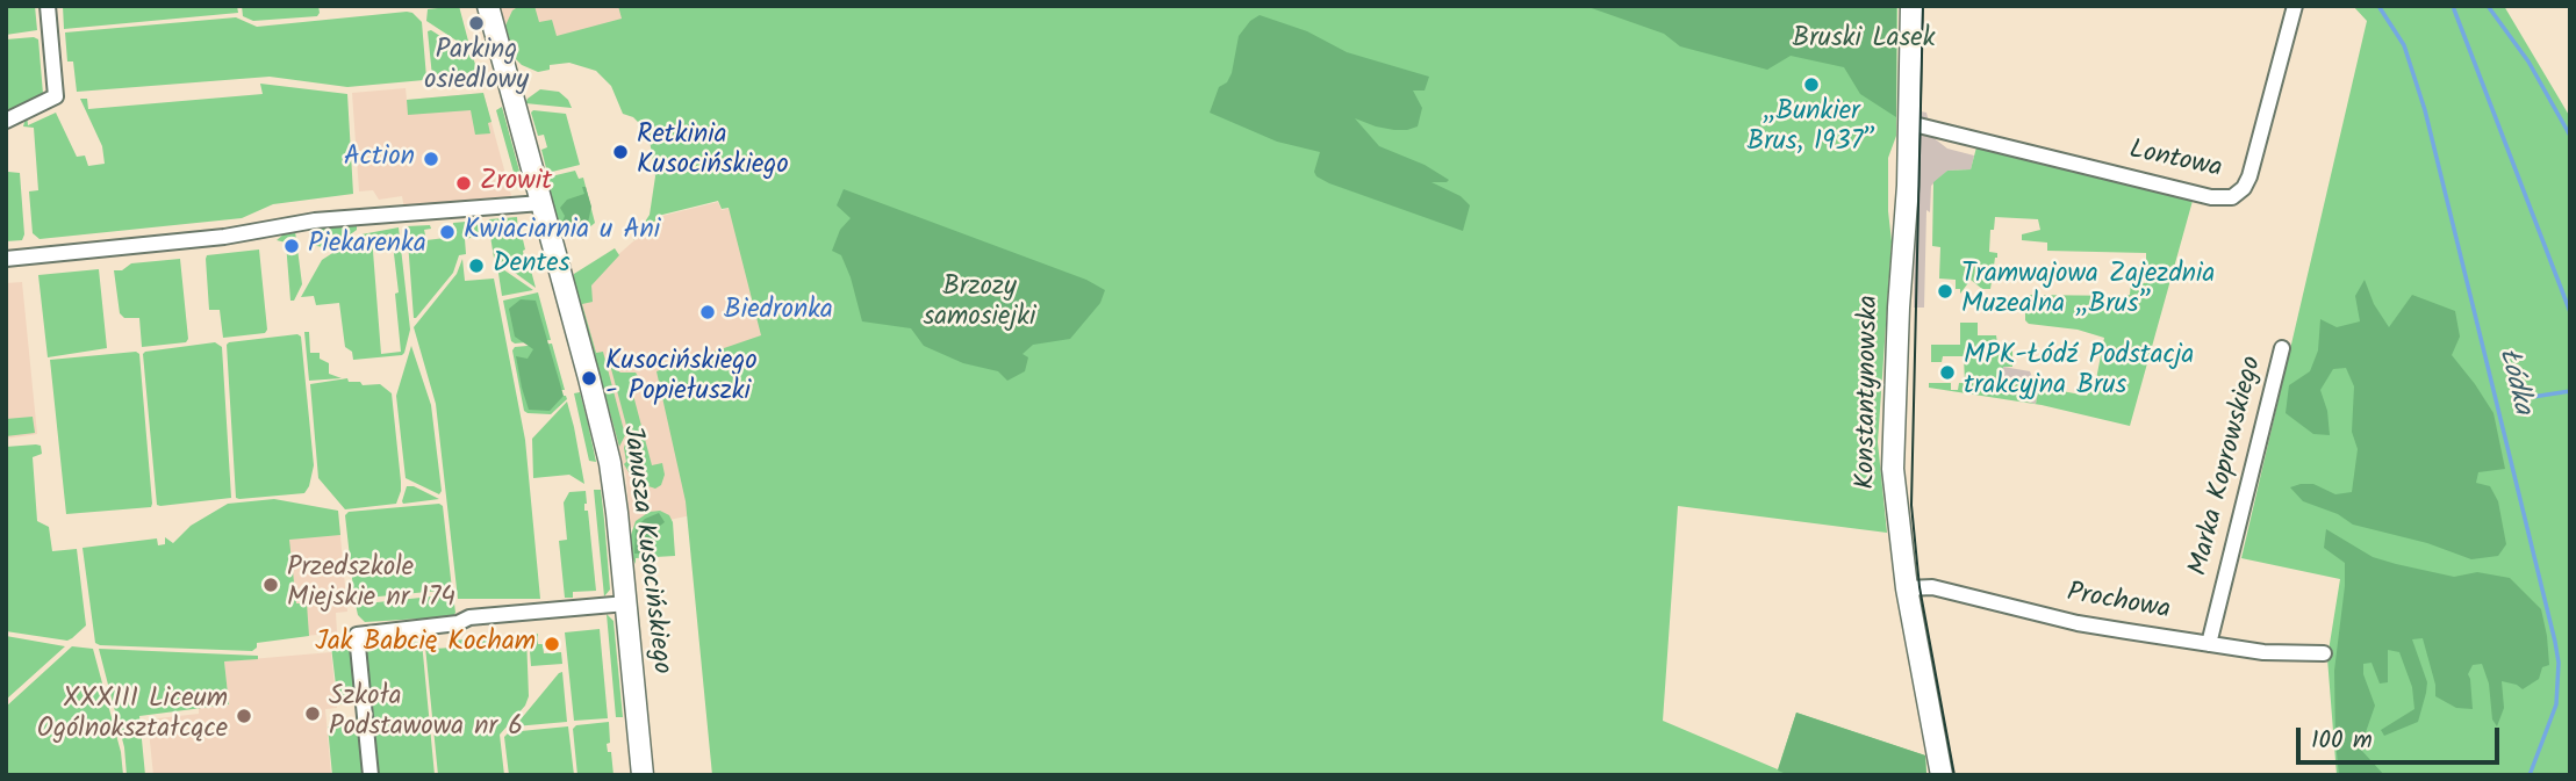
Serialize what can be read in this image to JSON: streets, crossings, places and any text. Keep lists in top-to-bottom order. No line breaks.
{"streets":{"street":["Lontowa","Konstantynowska","Marka Koprowskiego","Janusza Kusocińskiego","Prochowa"]},"crossings":[["Lontowa","Konstantynowska"],["Konstantynowska","Prochowa"],["Marka Koprowskiego","Prochowa"]],"water":["Łódka"],"parks":["Bruski Lasek","Brzozy samosiejki"],"places":["Parking osiedlowy","„Bunkier Brus, 1937”","Retkinia Kusocińskiego","Action","Zrowit","Kwiaciarnia u Ani","Piekarenka","Dentes","Tramwajowa Zajezdnia Muzealna „Brus”","Biedronka","MPK-Łódź Podstacja trakcyjna Brus","Kusocińskiego - Popiełuszki","Przedszkole Miejskie nr 174","Jak Babcię Kocham","Szkoła Podstawowa nr 6","XXXIII Liceum Ogólnokształcące"],"scale_bar":"100 m"}
